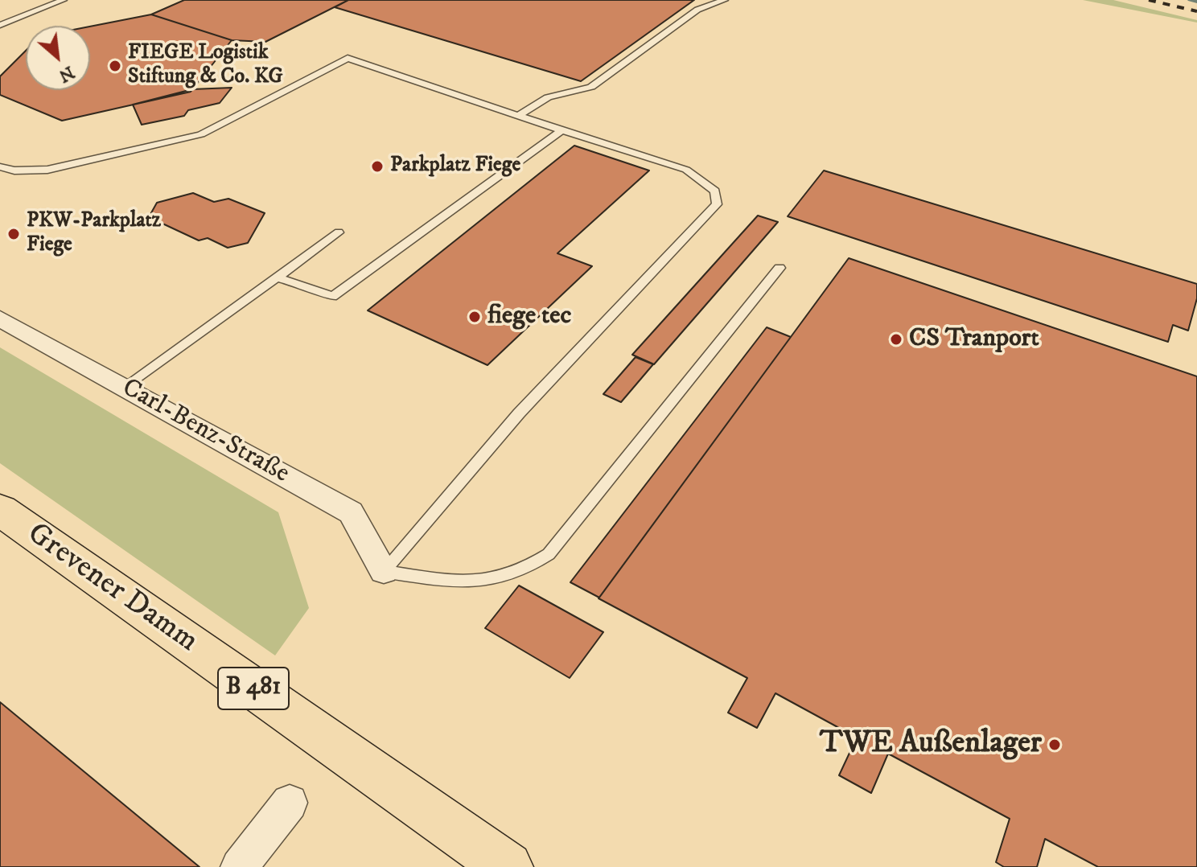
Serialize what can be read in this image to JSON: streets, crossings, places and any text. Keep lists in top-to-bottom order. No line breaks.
{"streets":{"main road":["Grevener Damm","B 481"],"street":["Carl-Benz-Straße"]},"places":["FIEGE Logistik Stiftung & Co. KG","Parkplatz Fiege","PKW-Parkplatz Fiege","fiege tec","CS Tranport","TWE Außenlager"],"north":"bottom right"}
